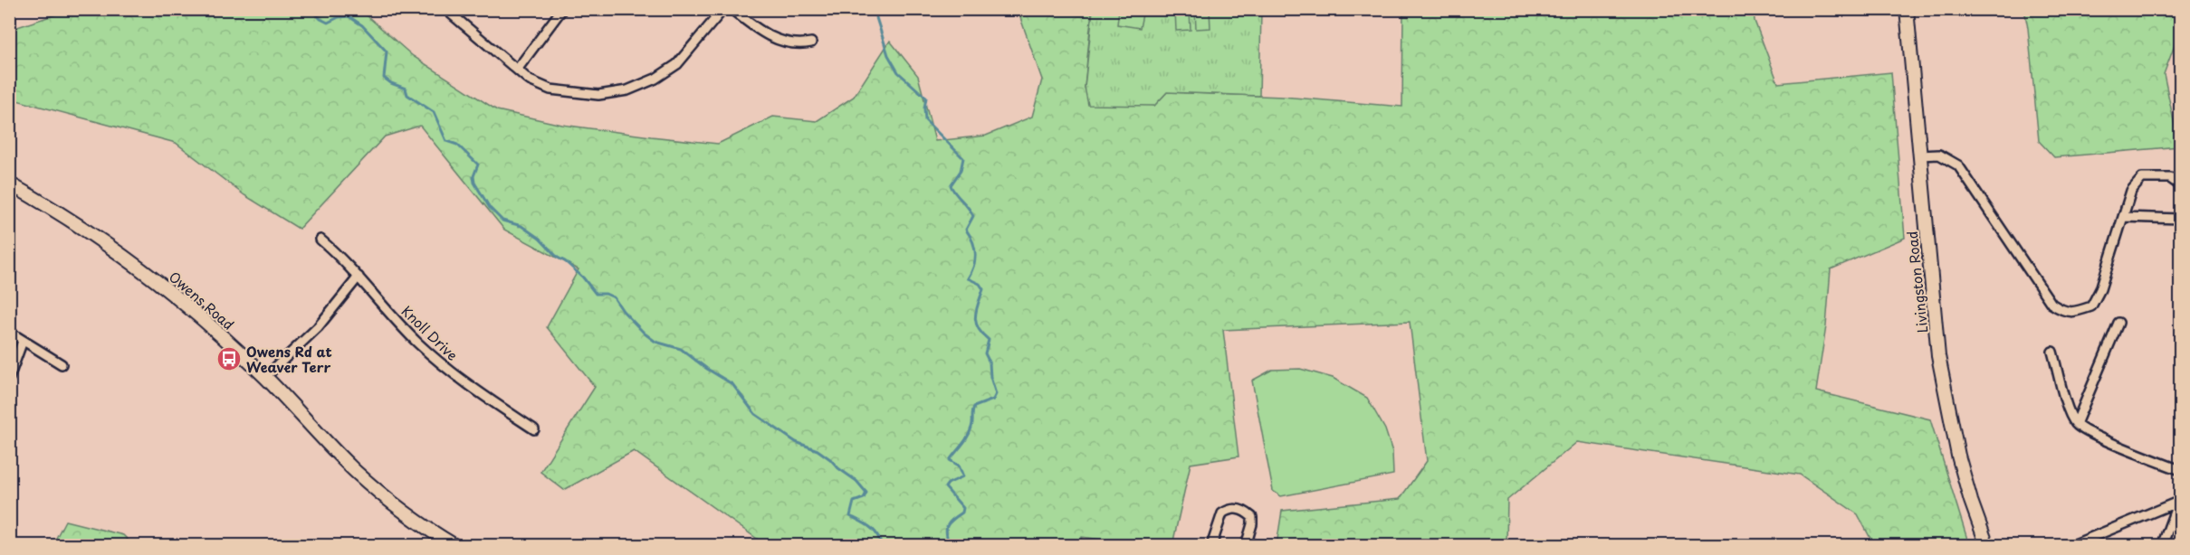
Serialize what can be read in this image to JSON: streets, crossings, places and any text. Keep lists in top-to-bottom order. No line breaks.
{"streets":{"street":["Livingston Road","Owens Road","Knoll Drive"]},"places":{"bus stop":["Owens Rd at Weaver Terr"]}}
